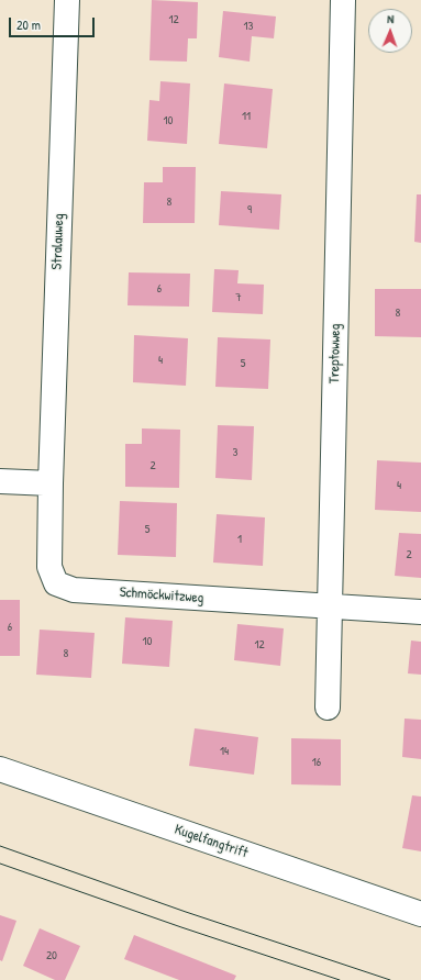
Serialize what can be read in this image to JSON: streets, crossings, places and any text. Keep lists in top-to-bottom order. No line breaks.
{"streets":{"street":["Stralauweg","Treptowweg","Schmöckwitzweg","Kugelfangtrift"]},"crossings":[["Stralauweg","Schmöckwitzweg"],["Treptowweg","Schmöckwitzweg"]],"house_numbers":["12","13","11","10","8","9","6","7","8","4","5","3","2","4","5","1","2","6","10","12","8","14","16","20"],"scale_bar":"20 m","north":"top"}
